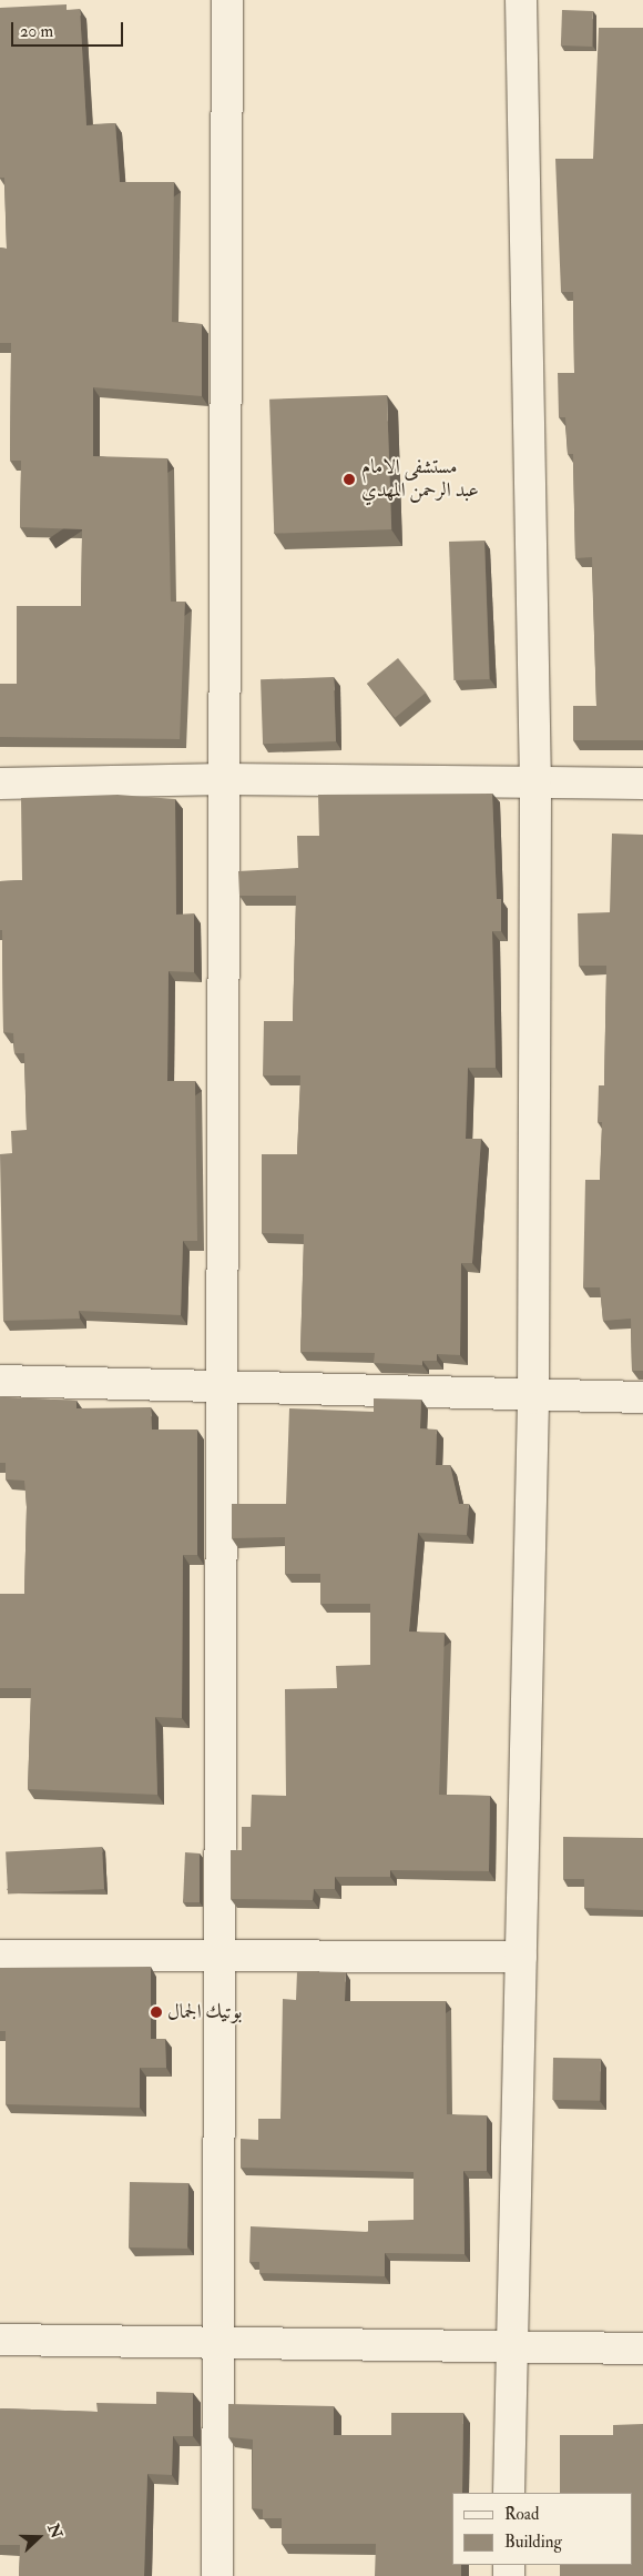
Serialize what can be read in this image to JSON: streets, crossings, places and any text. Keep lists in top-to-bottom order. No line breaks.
{"places":["مستشفى الامام عبد الرحمن المهدي","بوتيك الجمال"],"legend":["Road","Building"],"scale_bar":"20 m","north":"right"}
